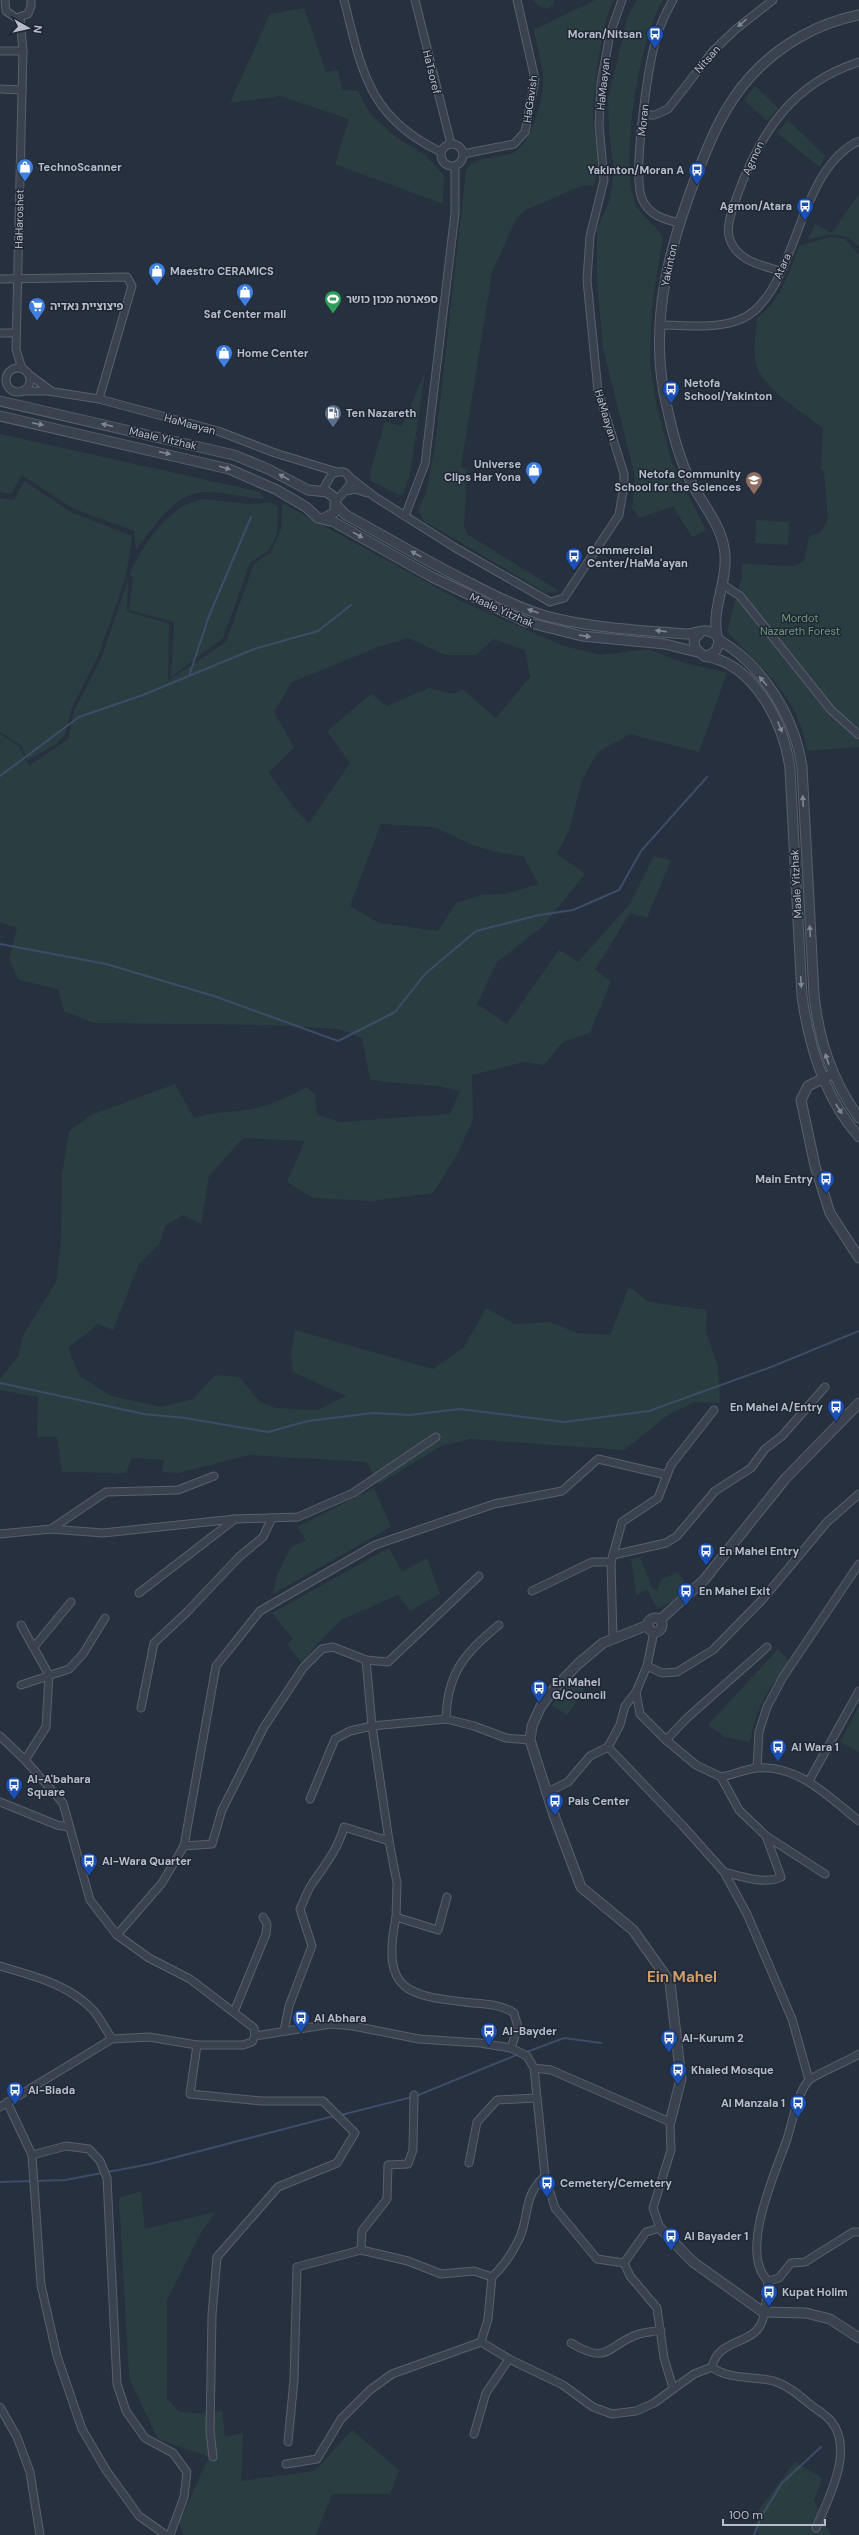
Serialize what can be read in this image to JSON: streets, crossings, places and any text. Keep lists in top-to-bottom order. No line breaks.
{"streets":{"street":["Nitsan","HaTsoref","HaMaayan","HaGavish","Moran","Agmon","HaHaroshet","Yakinton","Atara","Maale Yitzhak"]},"crossings":[["Nitsan","Moran"],["HaTsoref","HaGavish"],["HaMaayan","HaHaroshet"],["Moran","Yakinton"],["Agmon","Atara"],["Yakinton","Atara"],["Yakinton","Maale Yitzhak"]],"one_way":["Nitsan"],"districts":["Ein Mahel"],"parks":["Mordot Nazareth Forest"],"places":{"bus stop":["Moran/Nitsan","Yakinton/Moran A","Agmon/Atara","Netofa School/Yakinton","Commercial Center/HaMa'ayan","Main Entry","En Mahel A/Entry","En Mahel Entry","En Mahel Exit","En Mahel G/Council","Al Wara 1","Al-A'bahara Square","Pais Center","Al-Wara Quarter","Al Abhara","Al-Bayder","Al-Kurum 2","Khaled Mosque","Al-Biada","Al Manzala 1","Cemetery/Cemetery","Al Bayader 1","Kupat Holim"],"shop":["TechnoScanner","Maestro CERAMICS","Saf Center mall","Home Center","Universe Clips Har Yona"],"sports":["ספארטה מכון כושר"],"supermarket":["פיצוציית נאדיה"],"fuel station":["Ten Nazareth"],"school or university":["Netofa Community School for the Sciences"]},"scale_bar":"100 m","north":"right"}
